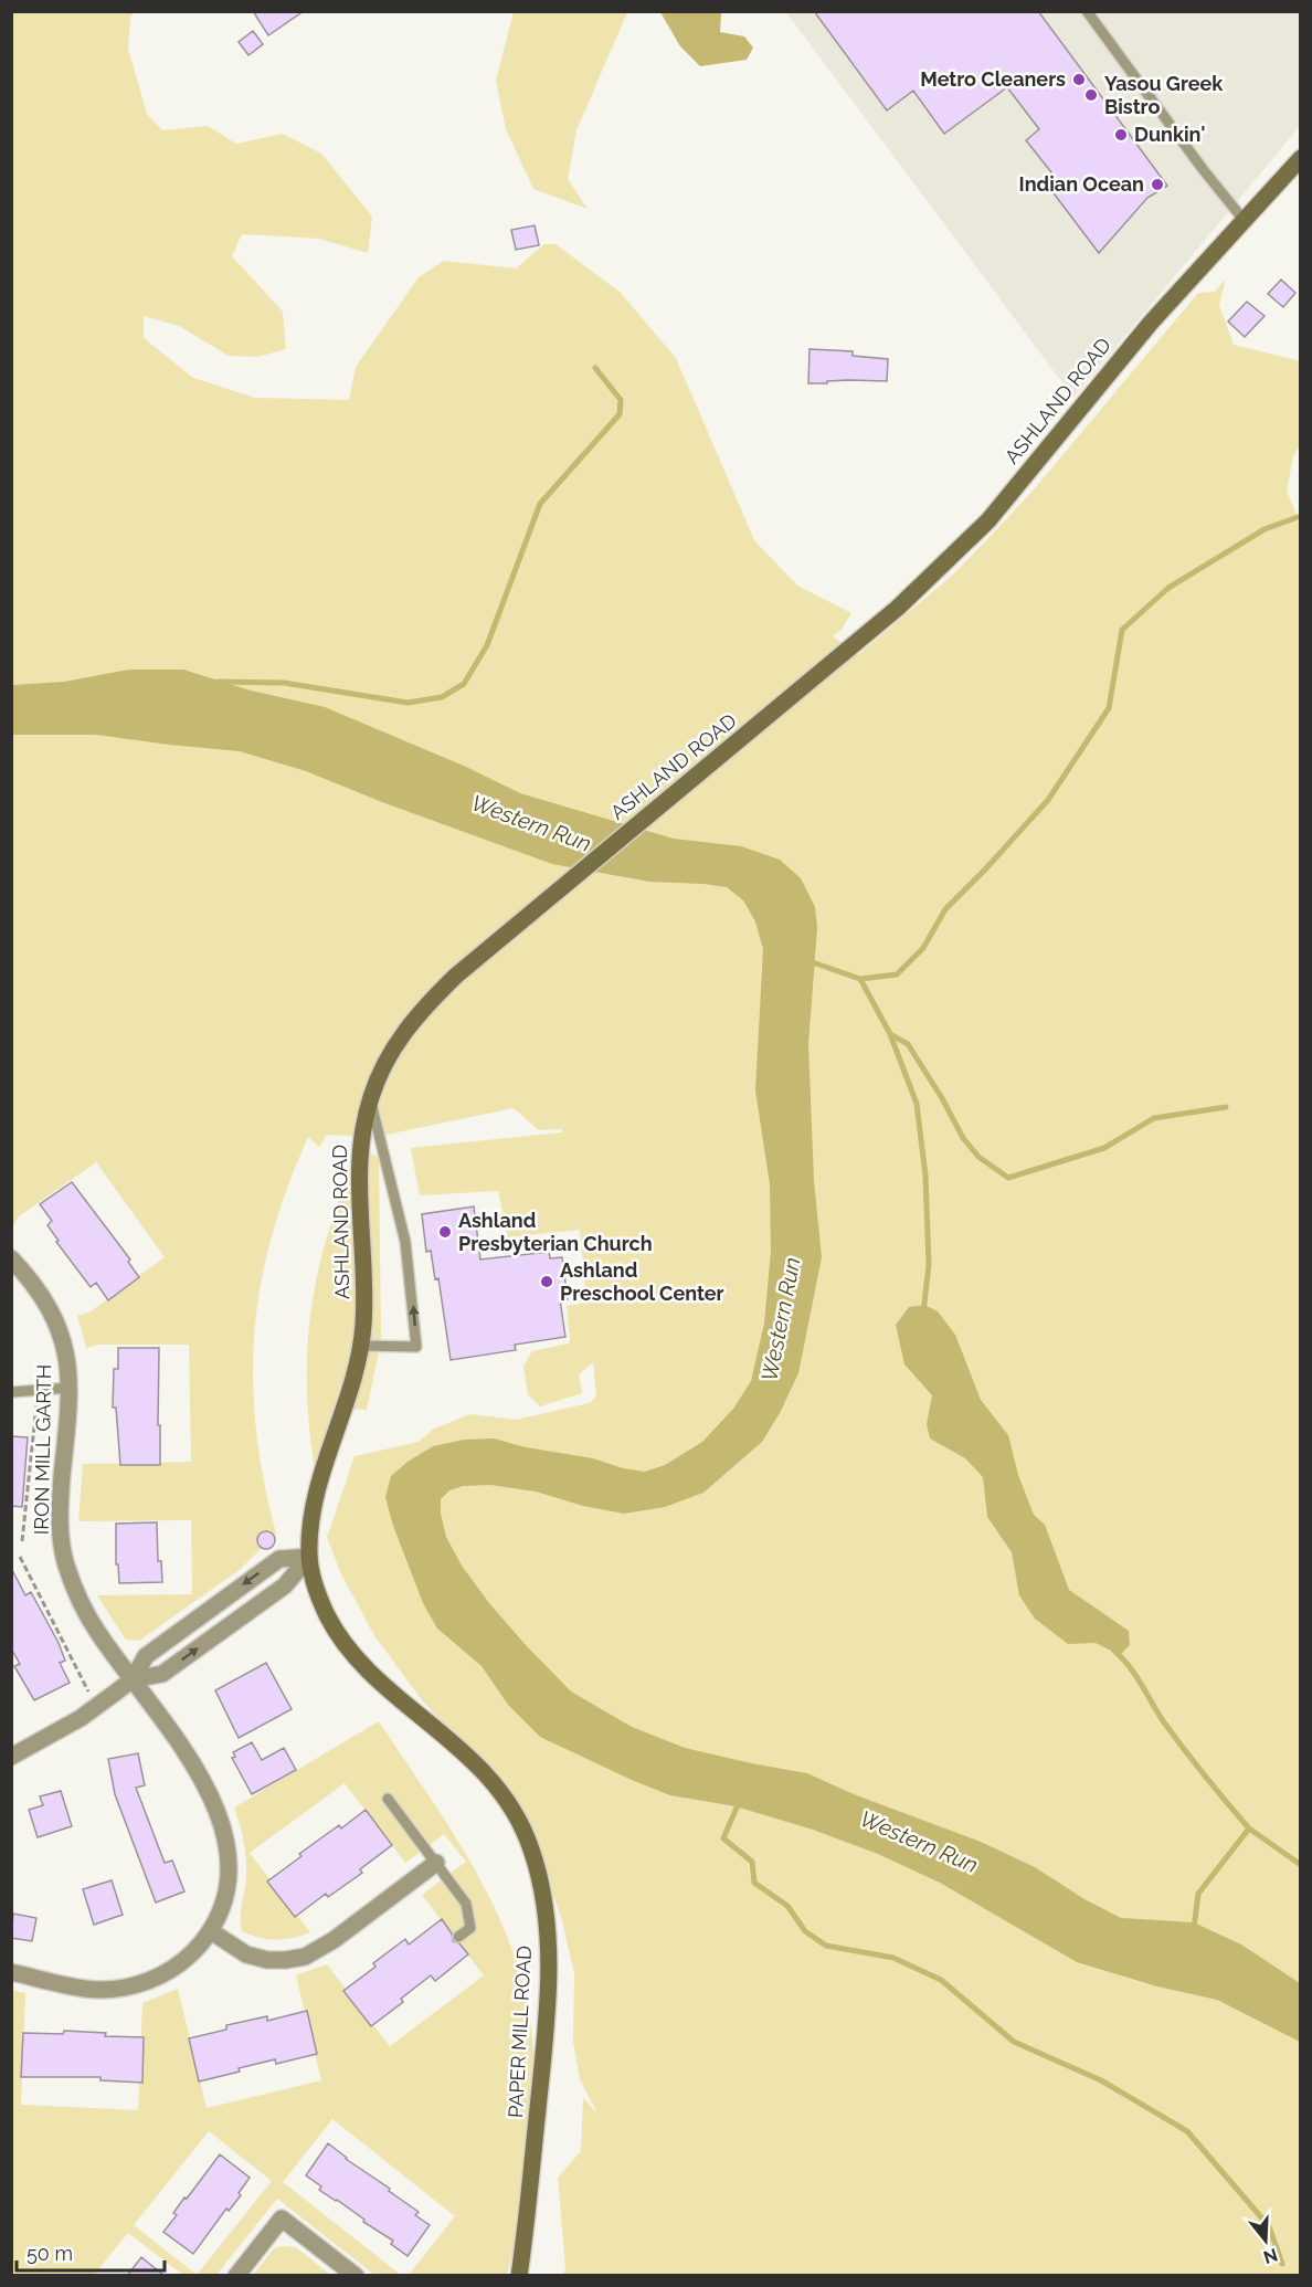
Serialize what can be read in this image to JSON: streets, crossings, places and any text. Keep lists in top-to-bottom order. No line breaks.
{"streets":{"main road":["ASHLAND ROAD","PAPER MILL ROAD"],"street":["IRON MILL GARTH"]},"crossings":[["ASHLAND ROAD","PAPER MILL ROAD"]],"water":["Western Run"],"places":["Metro Cleaners","Yasou Greek Bistro","Dunkin'","Indian Ocean","Ashland Presbyterian Church","Ashland Preschool Center"],"scale_bar":"50 m","north":"bottom"}
